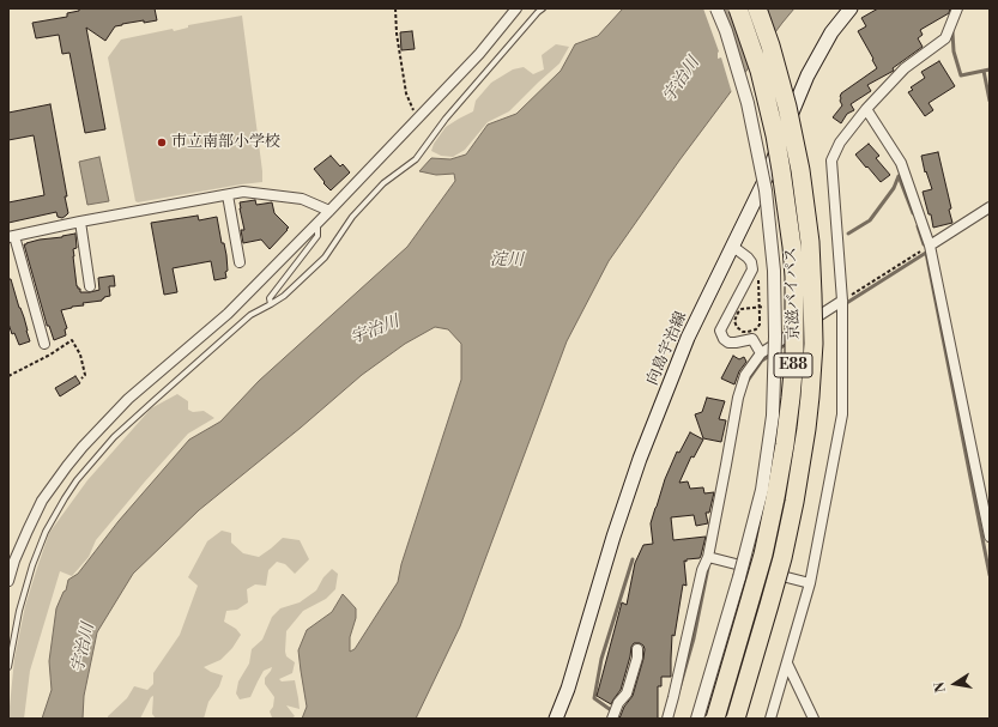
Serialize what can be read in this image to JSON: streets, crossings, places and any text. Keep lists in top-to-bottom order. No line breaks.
{"streets":{"highway":["京滋バイパス","E88"],"main road":["向島宇治線"]},"water":["宇治川","淀川"],"places":["市立南部小学校"],"north":"left"}
